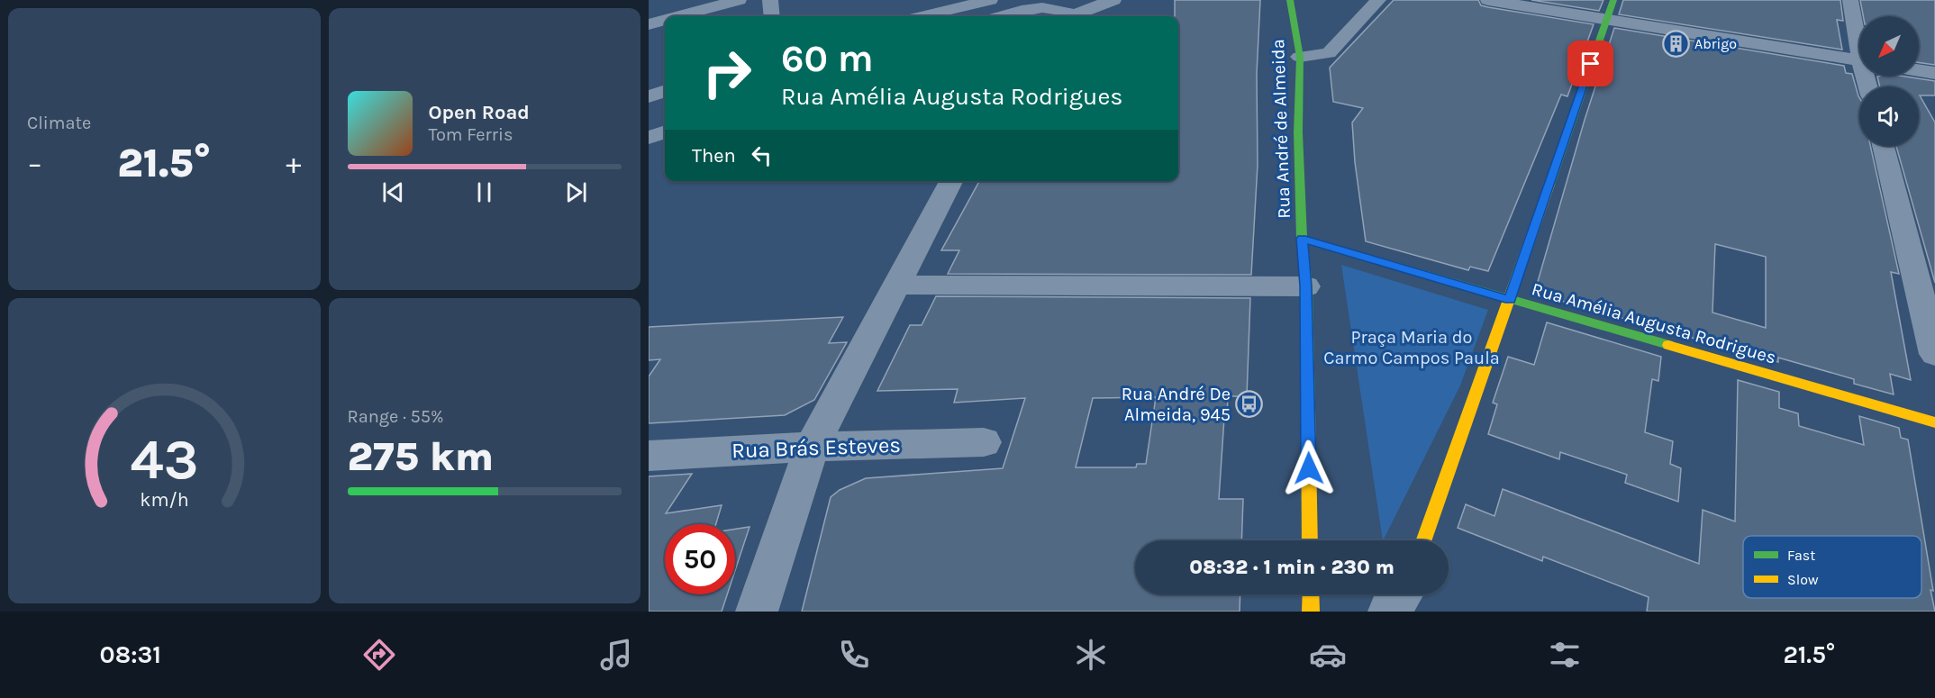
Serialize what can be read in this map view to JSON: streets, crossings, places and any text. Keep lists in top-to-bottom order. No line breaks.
{"streets":{"street":["Rua André de Almeida","Rua Amélia Augusta Rodrigues","Rua Brás Esteves"]},"crossings":[["Rua André de Almeida","Rua Amélia Augusta Rodrigues"]],"parks":["Praça Maria do Carmo Campos Paula"],"places":{"building":["Abrigo"],"bus stop":["Rua André De Almeida, 945"]},"legend":["Fast","Slow"],"north":"bottom left","page":{"tile":["Climate",["Range · 55%","275 km"]],"turn":["60 m","Rua Amélia Augusta Rodrigues"],"song":["Open Road","Tom Ferris"],"then":"Then","heat":["−","21.5°","+"],"limit":"50","trip":"08:32 · 1 min · 230 m","tabs":["08:31","21.5°"],"gauge":["43","km/h"]}}
